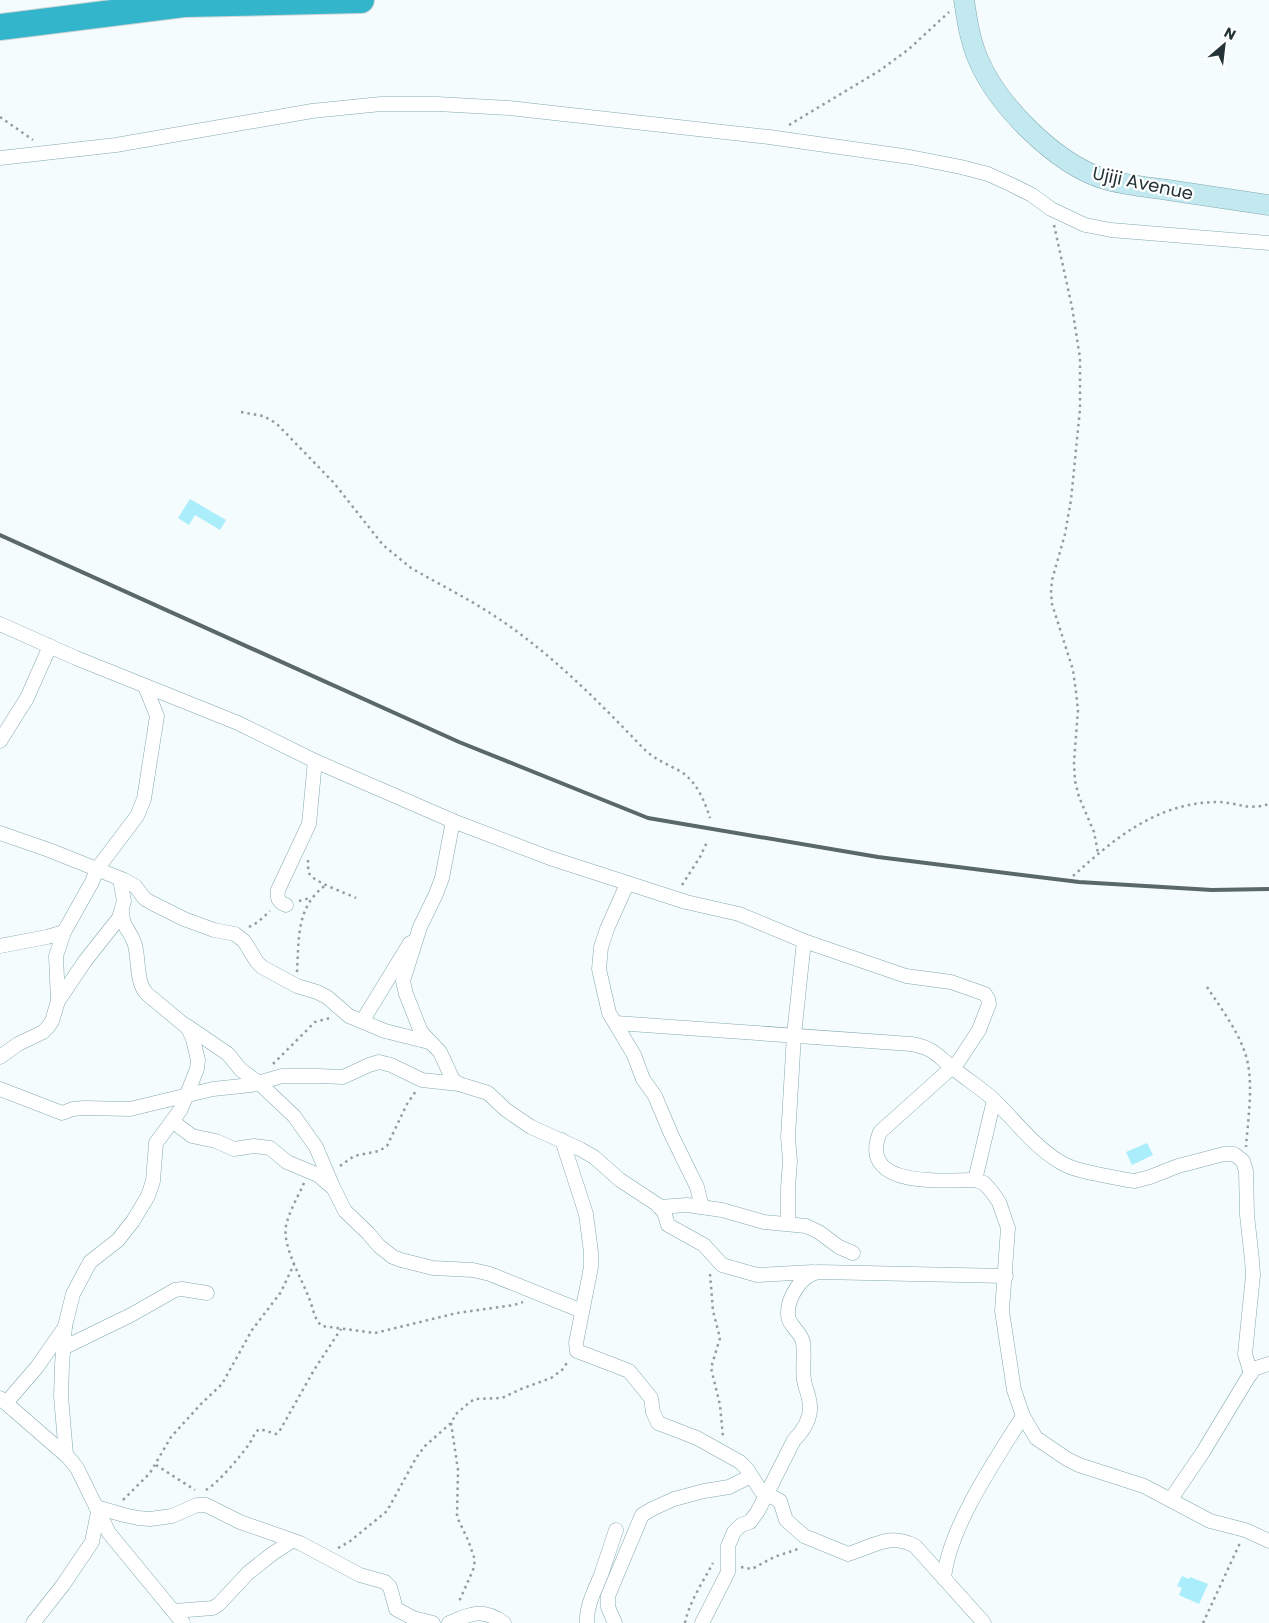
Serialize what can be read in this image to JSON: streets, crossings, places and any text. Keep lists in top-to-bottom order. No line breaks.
{"streets":{"main road":["Ujiji Avenue"]},"north":"top right"}
